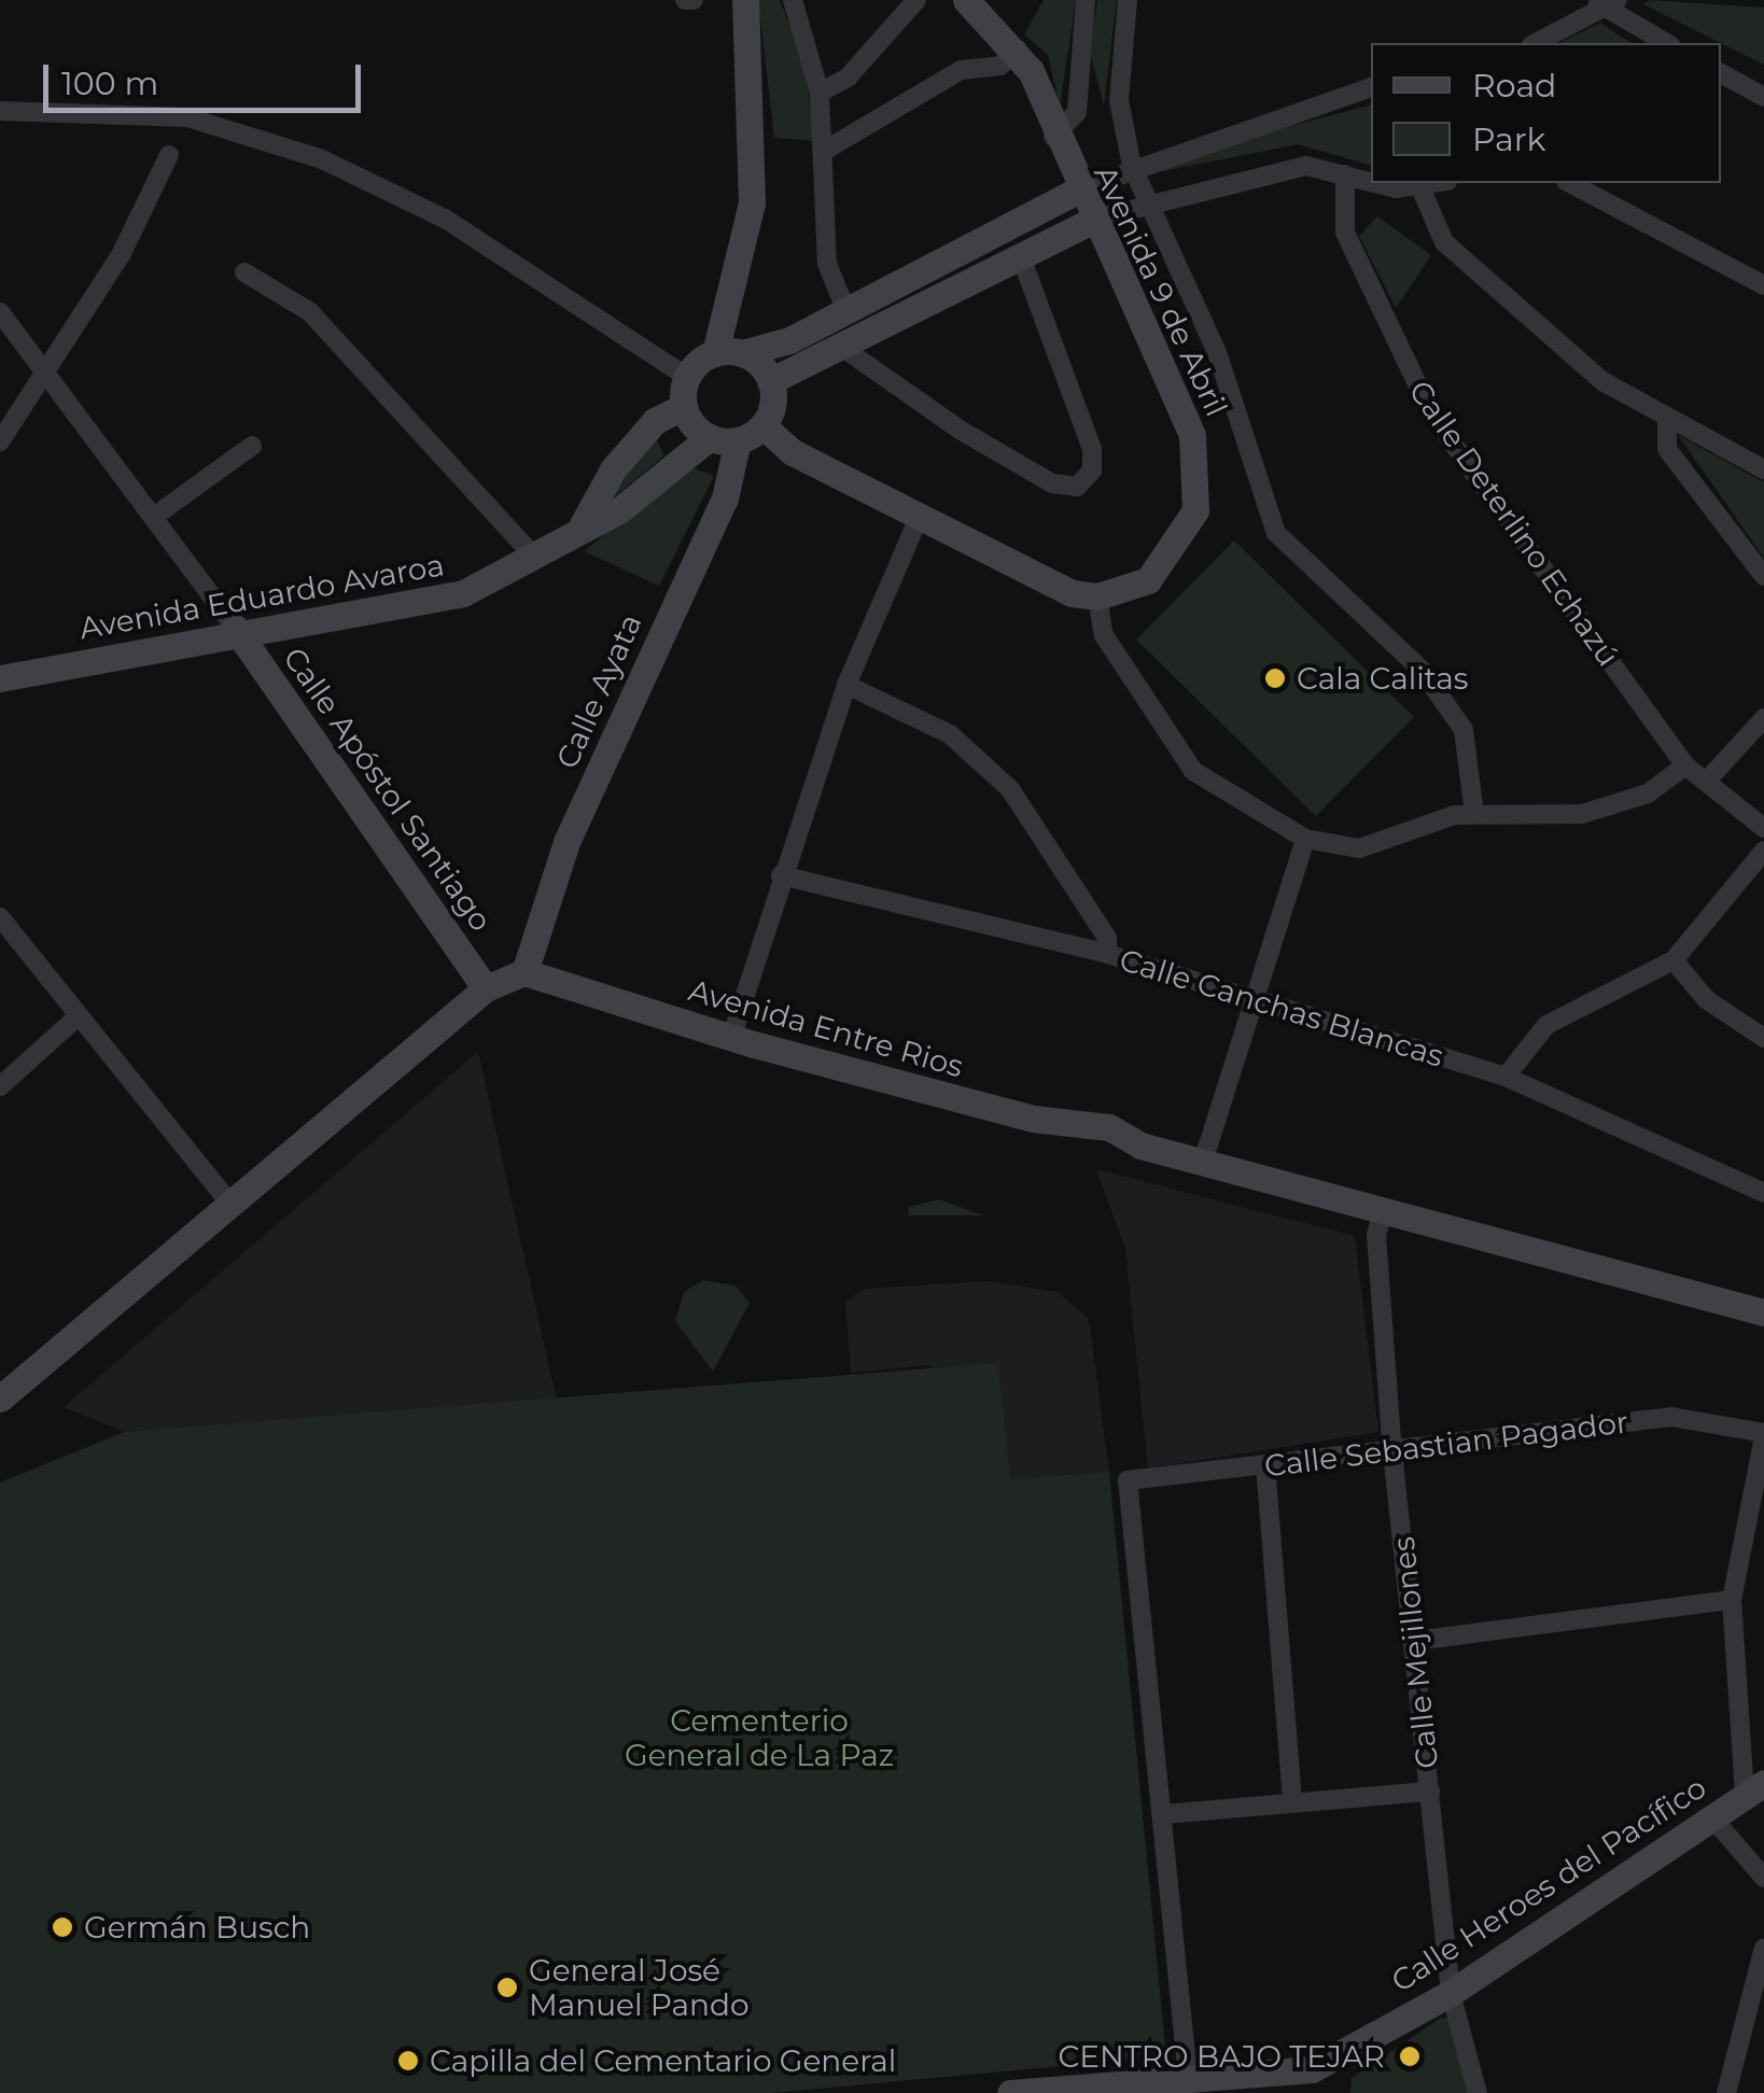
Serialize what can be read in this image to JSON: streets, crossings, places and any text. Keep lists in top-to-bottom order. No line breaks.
{"streets":{"main road":["Avenida 9 de Abril","Avenida Eduardo Avaroa","Calle Ayata","Calle Apóstol Santiago","Avenida Entre Rios","Calle Heroes del Pacífico"],"street":["Calle Deterlino Echazú","Calle Canchas Blancas","Calle Sebastian Pagador","Calle Mejillones"]},"crossings":[["Avenida Eduardo Avaroa","Calle Ayata"],["Avenida Eduardo Avaroa","Calle Apóstol Santiago"],["Calle Ayata","Avenida Entre Rios"],["Avenida Entre Rios","Calle Mejillones"],["Calle Sebastian Pagador","Calle Mejillones"],["Calle Mejillones","Calle Heroes del Pacífico"]],"parks":["Cementerio General de La Paz"],"places":["Cala Calitas","Germán Busch","General José Manuel Pando","CENTRO BAJO TEJAR","Capilla del Cementario General"],"legend":["Road","Park"],"scale_bar":"100 m"}
